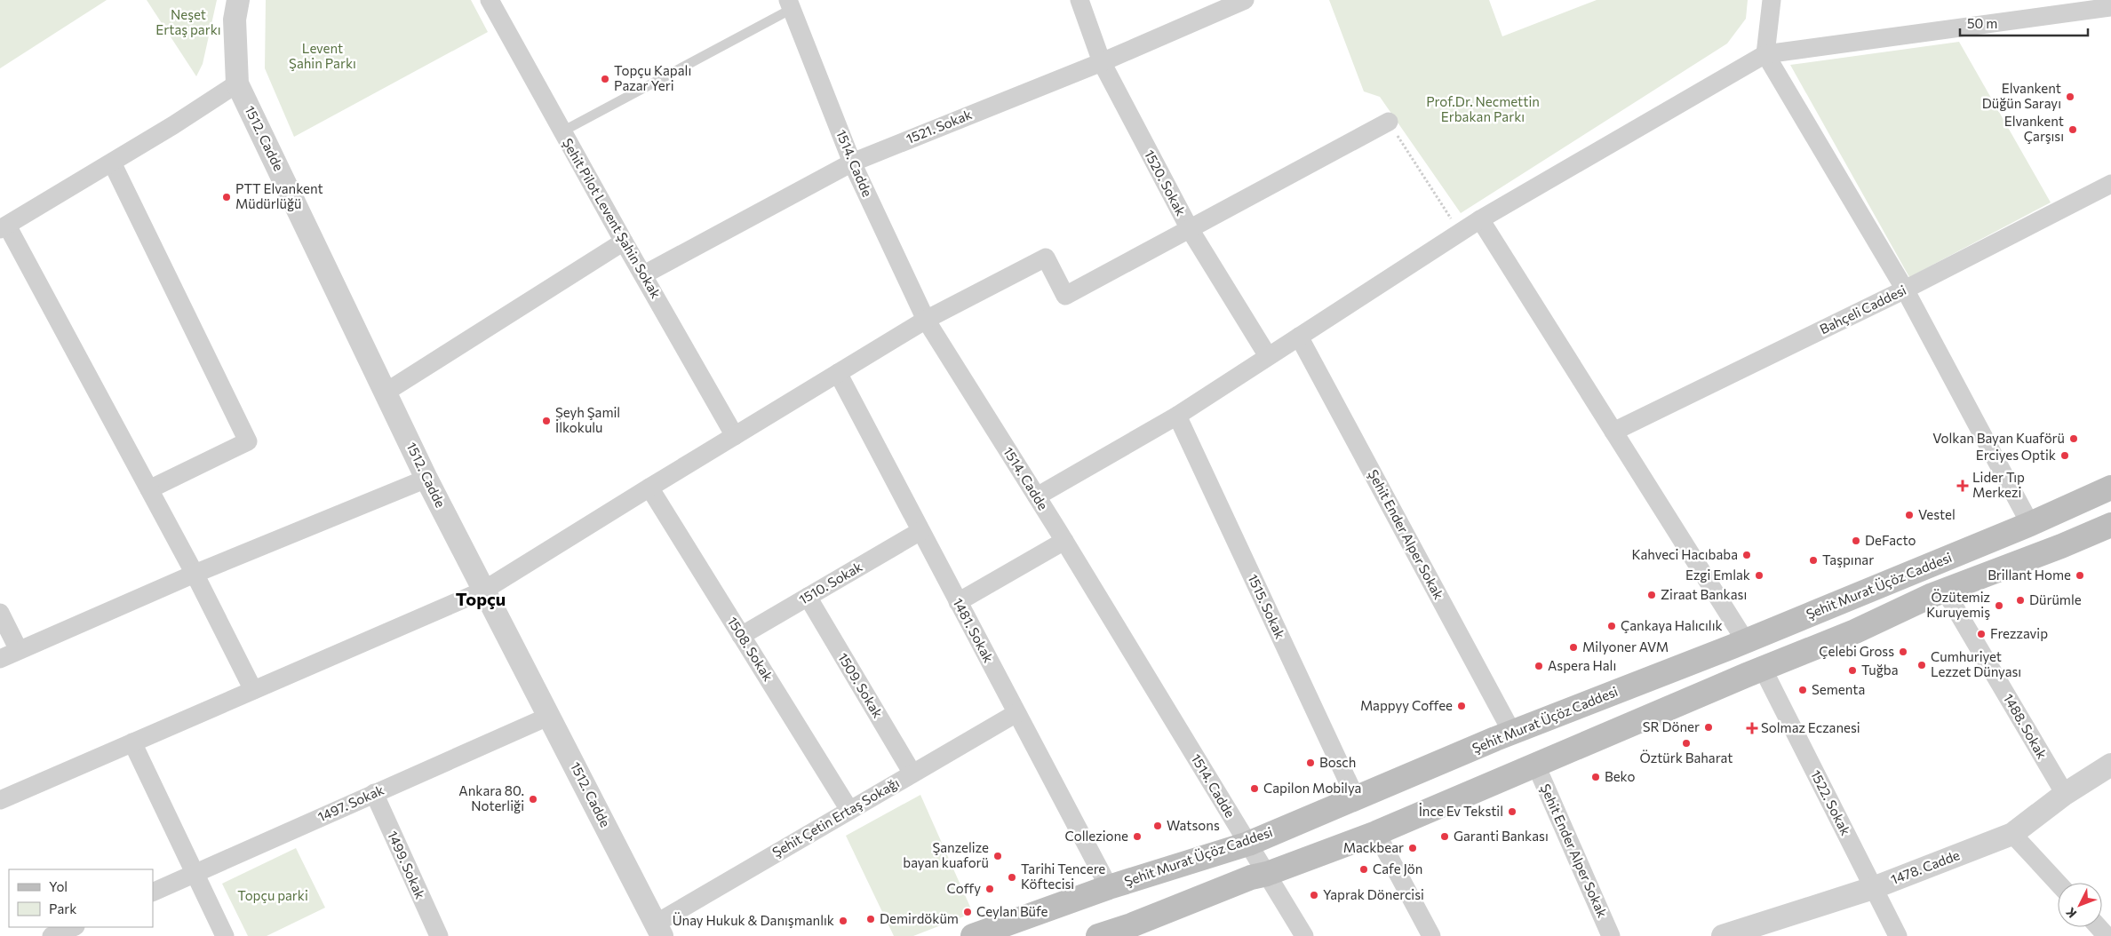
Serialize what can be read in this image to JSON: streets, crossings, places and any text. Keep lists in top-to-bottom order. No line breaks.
{"streets":{"main road":["Şehit Murat Üçöz Caddesi"],"street":["1521. Sokak","1512. Cadde","1514. Cadde","1520. Sokak","Şehit Pilot Levent Şahin Sokak","Bahçeli Caddesi","Şehit Ender Alper Sokak","1510. Sokak","1515. Sokak","1481. Sokak","1508. Sokak","1509. Sokak","1488. Sokak","1522. Sokak","1497. Sokak","Şehit Çetin Ertaş Sokağı","1499. Sokak","1478. Cadde"]},"crossings":[["1521. Sokak","1514. Cadde"],["1521. Sokak","1520. Sokak"],["1521. Sokak","Şehit Pilot Levent Şahin Sokak"],["1512. Cadde","1497. Sokak"],["1512. Cadde","Şehit Çetin Ertaş Sokağı"],["1514. Cadde","Şehit Murat Üçöz Caddesi"],["Şehit Ender Alper Sokak","Şehit Murat Üçöz Caddesi"],["1510. Sokak","1481. Sokak"],["1510. Sokak","1508. Sokak"],["1510. Sokak","1509. Sokak"],["Şehit Murat Üçöz Caddesi","1515. Sokak"],["Şehit Murat Üçöz Caddesi","1481. Sokak"],["Şehit Murat Üçöz Caddesi","1488. Sokak"],["Şehit Murat Üçöz Caddesi","1522. Sokak"],["1481. Sokak","Şehit Çetin Ertaş Sokağı"],["1508. Sokak","Şehit Çetin Ertaş Sokağı"],["1509. Sokak","Şehit Çetin Ertaş Sokağı"],["1488. Sokak","1478. Cadde"],["1522. Sokak","1478. Cadde"],["1497. Sokak","1499. Sokak"]],"districts":["Topçu"],"parks":["Neşet Ertaş parkı","Levent Şahin Parkı","Prof.Dr. Necmettin Erbakan Parkı","Topçu parki"],"places":{"other":["Topçu Kapalı Pazar Yeri","Elvankent Düğün Sarayı","Elvankent Çarşısı","PTT Elvankent Müdürlüğü","Şeyh Şamil İlkokulu","Volkan Bayan Kuaförü","Erciyes Optik","Vestel","DeFacto","Kahveci Hacıbaba","Taşpınar","Ezgi Emlak","Brillant Home","Ziraat Bankası","Dürümle","Özütemiz Kuruyemiş","Çankaya Halıcılık","Frezzavip","Milyoner AVM","Çelebi Gross","Cumhuriyet Lezzet Dünyası","Aspera Halı","Tuğba","Sementa","Mappyy Coffee","SR Döner","Öztürk Baharat","Bosch","Beko","Capilon Mobilya","Ankara 80. Noterliği","İnce Ev Tekstil","Watsons","Collezione","Garanti Bankası","Mackbear","Şanzelize bayan kuaforü","Cafe Jön","Tarihi Tencere Köftecisi","Coffy","Yaprak Dönercisi","Ceylan Büfe","Demirdöküm","Ünay Hukuk & Danışmanlık"],"health":["Lider Tıp Merkezi","Solmaz Eczanesi"]},"legend":["Yol","Park"],"scale_bar":"50 m","north":"bottom left"}
